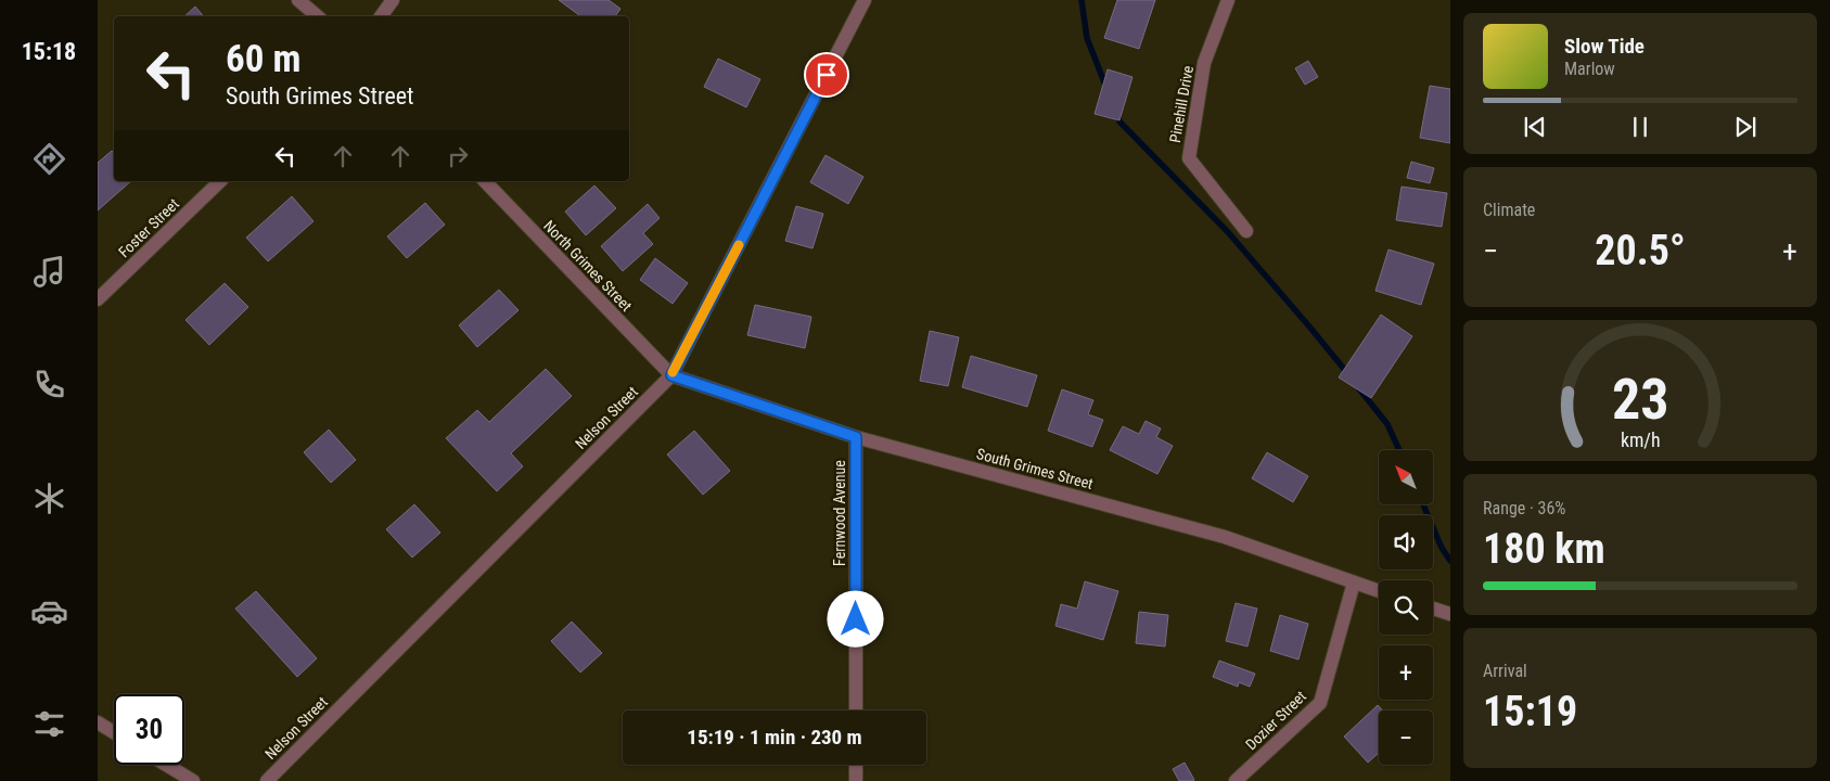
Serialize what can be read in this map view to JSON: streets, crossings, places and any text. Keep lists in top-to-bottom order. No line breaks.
{"streets":{"street":["Pinehill Drive","Foster Street","North Grimes Street","Nelson Street","South Grimes Street","Fernwood Avenue","Dozier Street"]},"crossings":[["North Grimes Street","Nelson Street"],["North Grimes Street","South Grimes Street"],["Nelson Street","South Grimes Street"],["South Grimes Street","Fernwood Avenue"],["South Grimes Street","Dozier Street"]],"north":"top left","page":{"tabs":"15:18","turn":["60 m","South Grimes Street"],"song":["Slow Tide","Marlow"],"tile":["Climate",["Range · 36%","180 km"],["Arrival","15:19"]],"heat":["−","20.5°","+"],"map_buttons":["+","−"],"limit":"30","trip":"15:19 · 1 min · 230 m","gauge":["23","km/h"]}}
